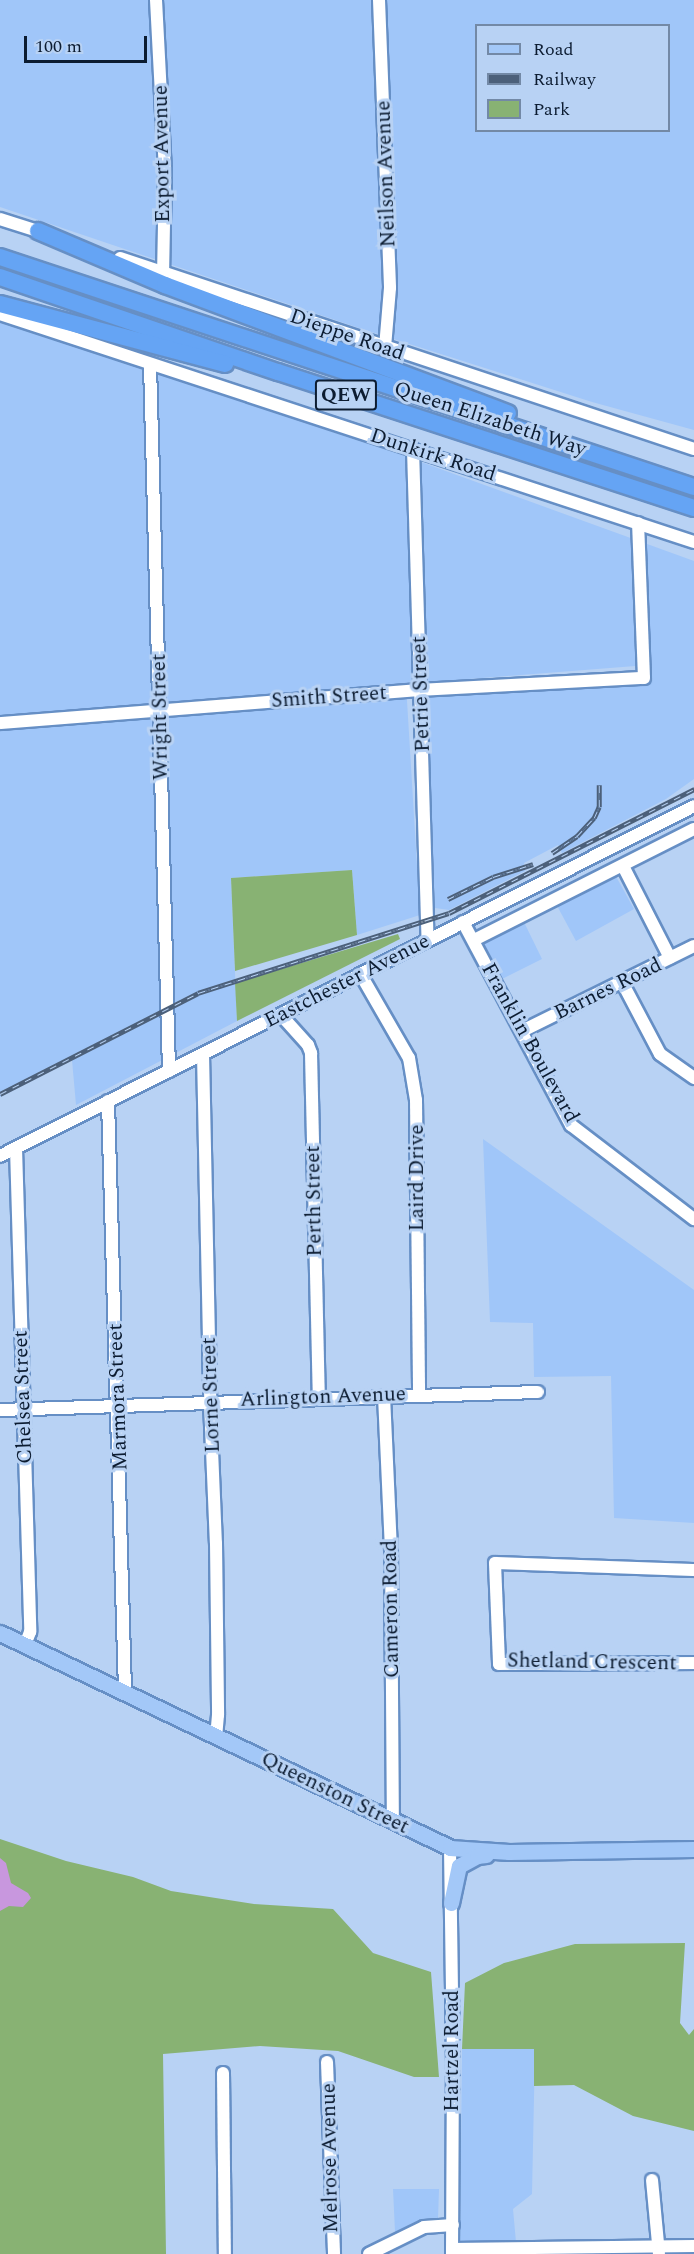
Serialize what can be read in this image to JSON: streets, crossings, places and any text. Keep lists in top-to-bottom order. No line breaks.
{"streets":{"highway":["QEW","Queen Elizabeth Way"],"main road":["Queenston Street"],"street":["Export Avenue","Neilson Avenue","Dieppe Road","Dunkirk Road","Petrie Street","Smith Street","Wright Street","Eastchester Avenue","Barnes Road","Franklin Boulevard","Laird Drive","Perth Street","Lorne Street","Chelsea Street","Marmora Street","Arlington Avenue","Cameron Road","Shetland Crescent","Hartzel Road","Melrose Avenue"]},"crossings":[["Export Avenue","Dieppe Road"],["Neilson Avenue","Dieppe Road"],["Dunkirk Road","Petrie Street"],["Dunkirk Road","Smith Street"],["Dunkirk Road","Wright Street"],["Petrie Street","Smith Street"],["Petrie Street","Eastchester Avenue"],["Smith Street","Wright Street"],["Wright Street","Eastchester Avenue"],["Eastchester Avenue","Franklin Boulevard"],["Eastchester Avenue","Laird Drive"],["Eastchester Avenue","Perth Street"],["Eastchester Avenue","Lorne Street"],["Eastchester Avenue","Chelsea Street"],["Eastchester Avenue","Marmora Street"],["Barnes Road","Franklin Boulevard"],["Laird Drive","Arlington Avenue"],["Perth Street","Arlington Avenue"],["Lorne Street","Arlington Avenue"],["Lorne Street","Queenston Street"],["Chelsea Street","Arlington Avenue"],["Chelsea Street","Queenston Street"],["Marmora Street","Arlington Avenue"],["Marmora Street","Queenston Street"],["Arlington Avenue","Cameron Road"],["Cameron Road","Queenston Street"],["Queenston Street","Hartzel Road"]],"legend":["Road","Railway","Park"],"scale_bar":"100 m"}
